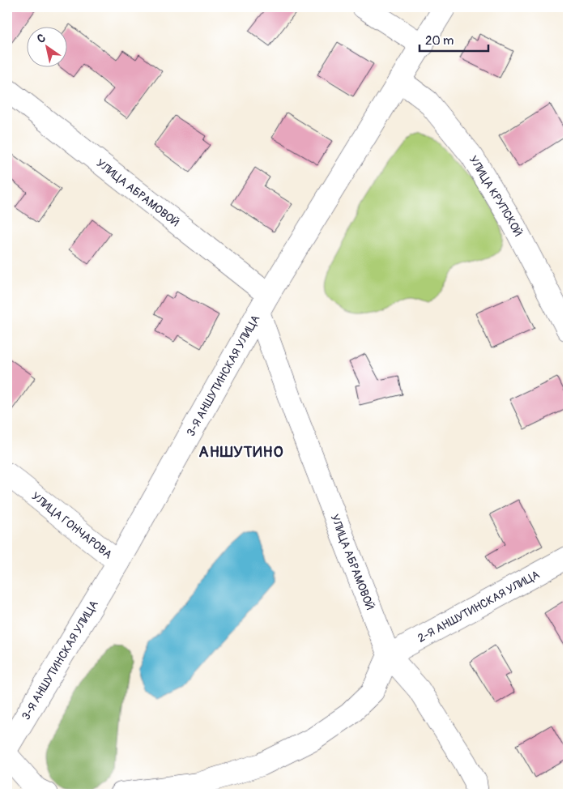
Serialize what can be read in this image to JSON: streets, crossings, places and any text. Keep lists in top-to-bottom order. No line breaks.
{"streets":{"street":["УЛИЦА АБРАМОВОЙ","УЛИЦА КРУПСКОЙ","3-Я АНШУТИНСКАЯ УЛИЦА","УЛИЦА ГОНЧАРОВА","2-Я АНШУТИНСКАЯ УЛИЦА"]},"crossings":[["УЛИЦА АБРАМОВОЙ","3-Я АНШУТИНСКАЯ УЛИЦА"],["УЛИЦА АБРАМОВОЙ","2-Я АНШУТИНСКАЯ УЛИЦА"],["УЛИЦА КРУПСКОЙ","3-Я АНШУТИНСКАЯ УЛИЦА"],["3-Я АНШУТИНСКАЯ УЛИЦА","УЛИЦА ГОНЧАРОВА"]],"districts":["АНШУТИНО"],"scale_bar":"20 m","north":"top left"}
